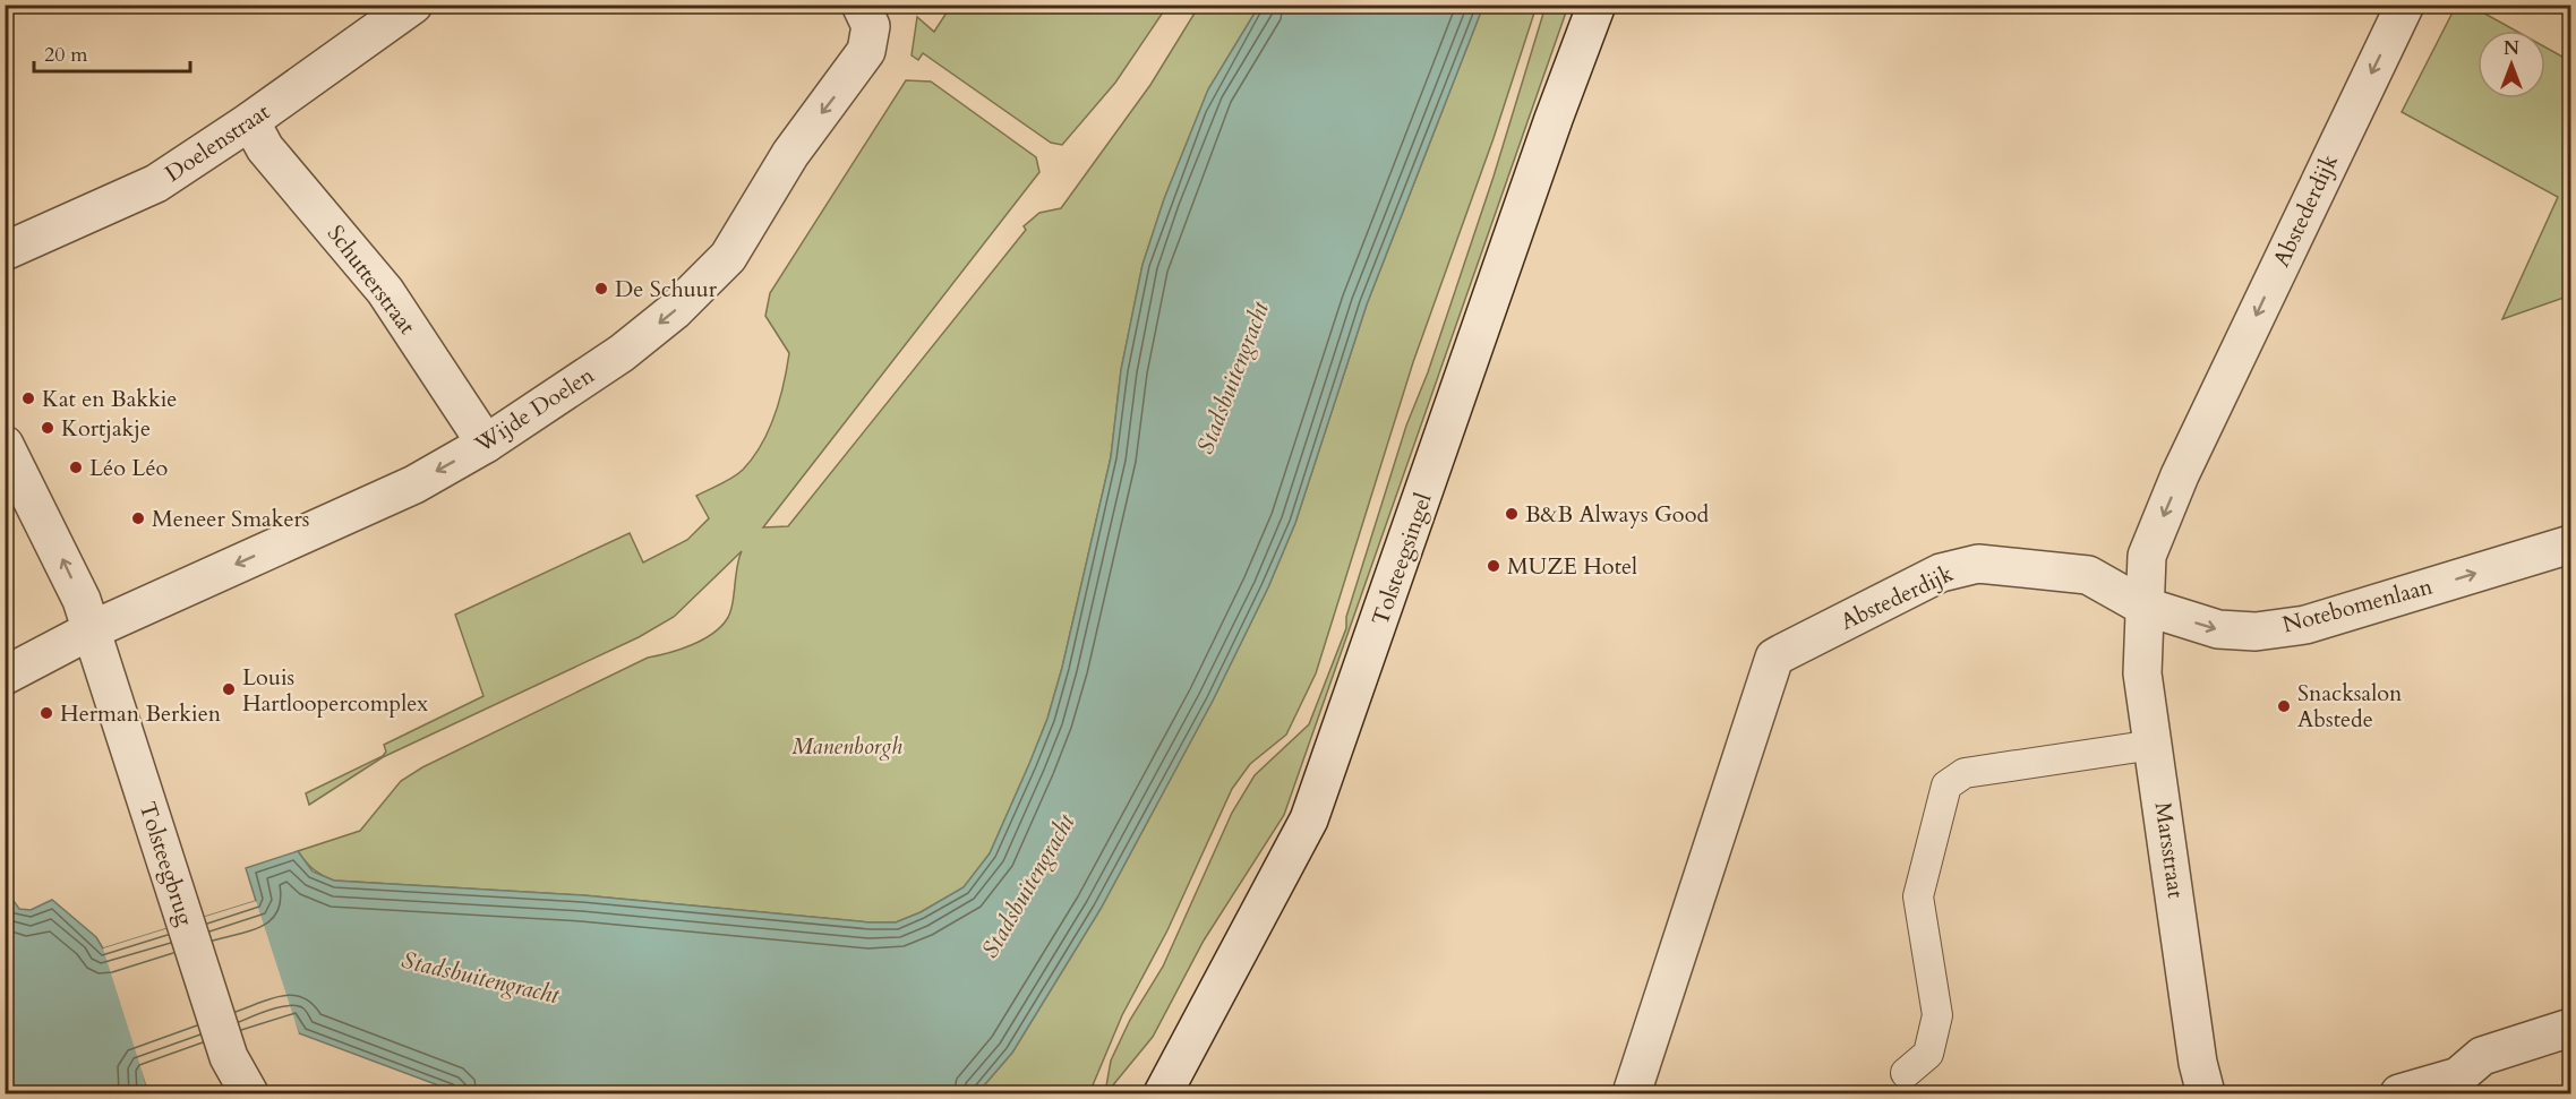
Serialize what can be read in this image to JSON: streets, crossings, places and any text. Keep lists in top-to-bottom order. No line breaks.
{"streets":{"street":["Doelenstraat","Abstederdijk","Schutterstraat","Wijde Doelen","Tolsteegsingel","Notebomenlaan","Marsstraat","Tolsteegbrug"]},"crossings":[["Doelenstraat","Schutterstraat"],["Abstederdijk","Notebomenlaan"],["Abstederdijk","Marsstraat"],["Schutterstraat","Wijde Doelen"],["Wijde Doelen","Tolsteegbrug"],["Notebomenlaan","Marsstraat"]],"one_way":["Abstederdijk","Wijde Doelen","Notebomenlaan"],"water":["Stadsbuitengracht"],"parks":["Manenborgh"],"places":["De Schuur","Kat en Bakkie","Kortjakje","Léo Léo","B&B Always Good","Meneer Smakers","MUZE Hotel","Louis Hartloopercomplex","Snacksalon Abstede","Herman Berkien"],"scale_bar":"20 m","north":"top"}
